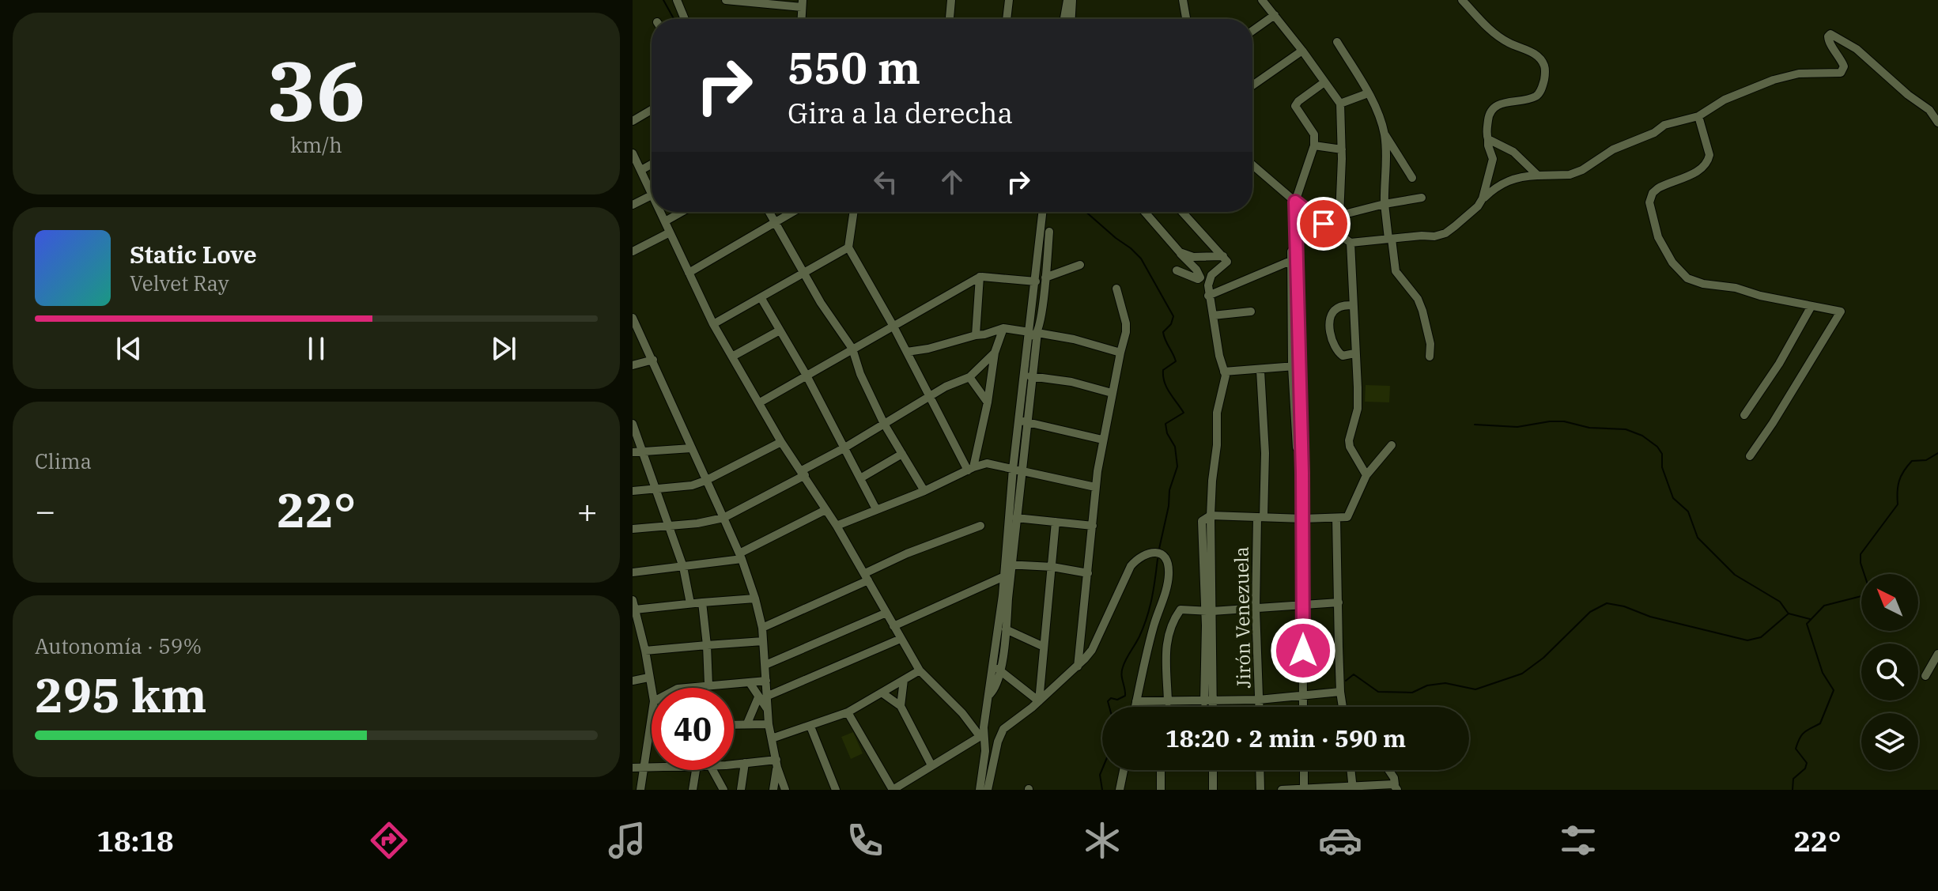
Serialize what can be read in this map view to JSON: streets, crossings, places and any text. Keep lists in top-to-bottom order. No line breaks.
{"streets":{"street":["Jirón Venezuela"]},"north":"top left","page":{"tile":[["36","km/h"],"Clima",["Autonomía · 59%","295 km"]],"turn":["550 m","Gira a la derecha"],"song":["Static Love","Velvet Ray"],"heat":["−","22°","+"],"limit":"40","trip":"18:20 · 2 min · 590 m","tabs":["18:18","22°"]}}
